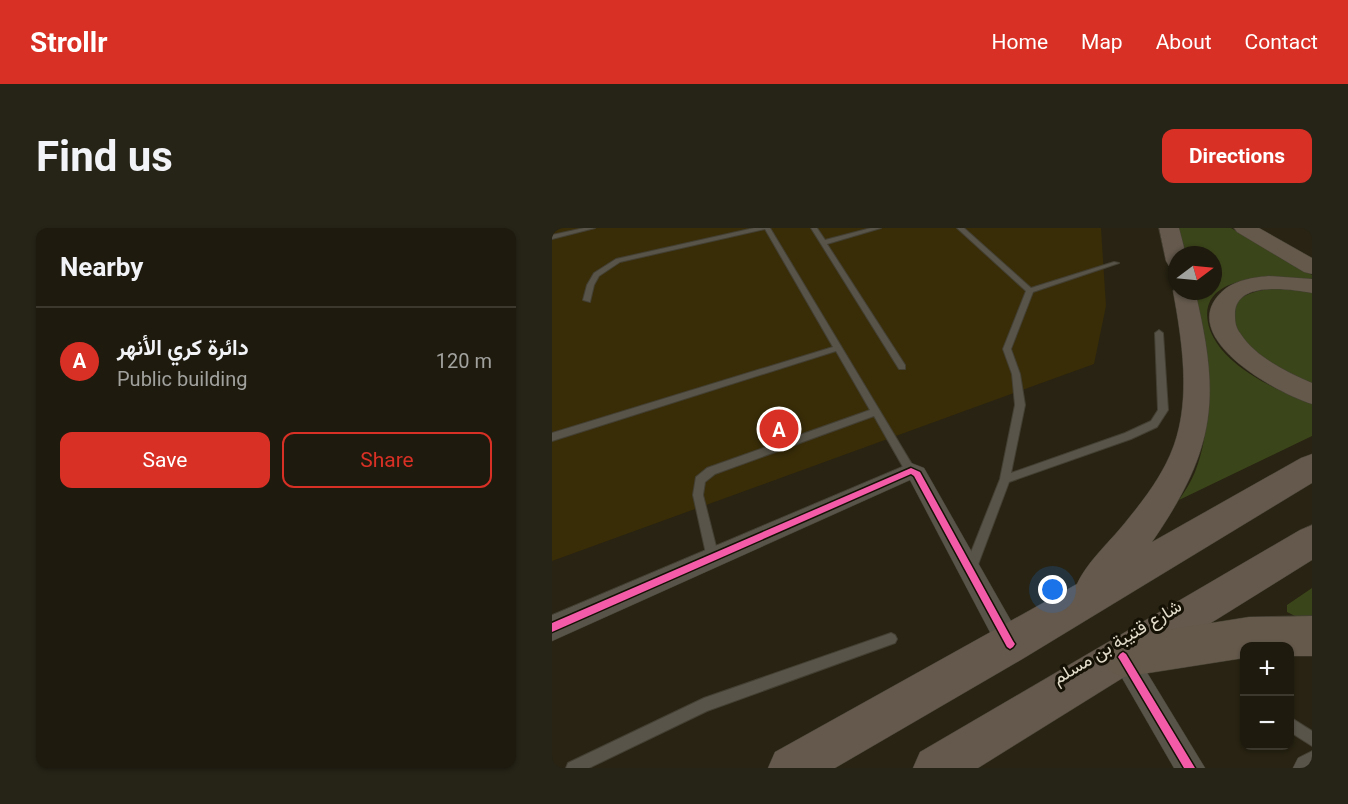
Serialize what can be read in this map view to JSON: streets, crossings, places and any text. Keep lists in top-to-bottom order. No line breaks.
{"streets":{"highway":["شارع قتيبة بن مسلم"]},"north":"right","page":{"header":"Strollr","nav":["Home","Map","About","Contact"],"buttons":["Directions",["Save","Share"]],"title":"Find us","heading":"Nearby","list":[{"mark":"A","name":"دائرة كري الأنهر","note":"Public building","value":"120 m"}],"pins":"A","map_buttons":["+","−"]}}
